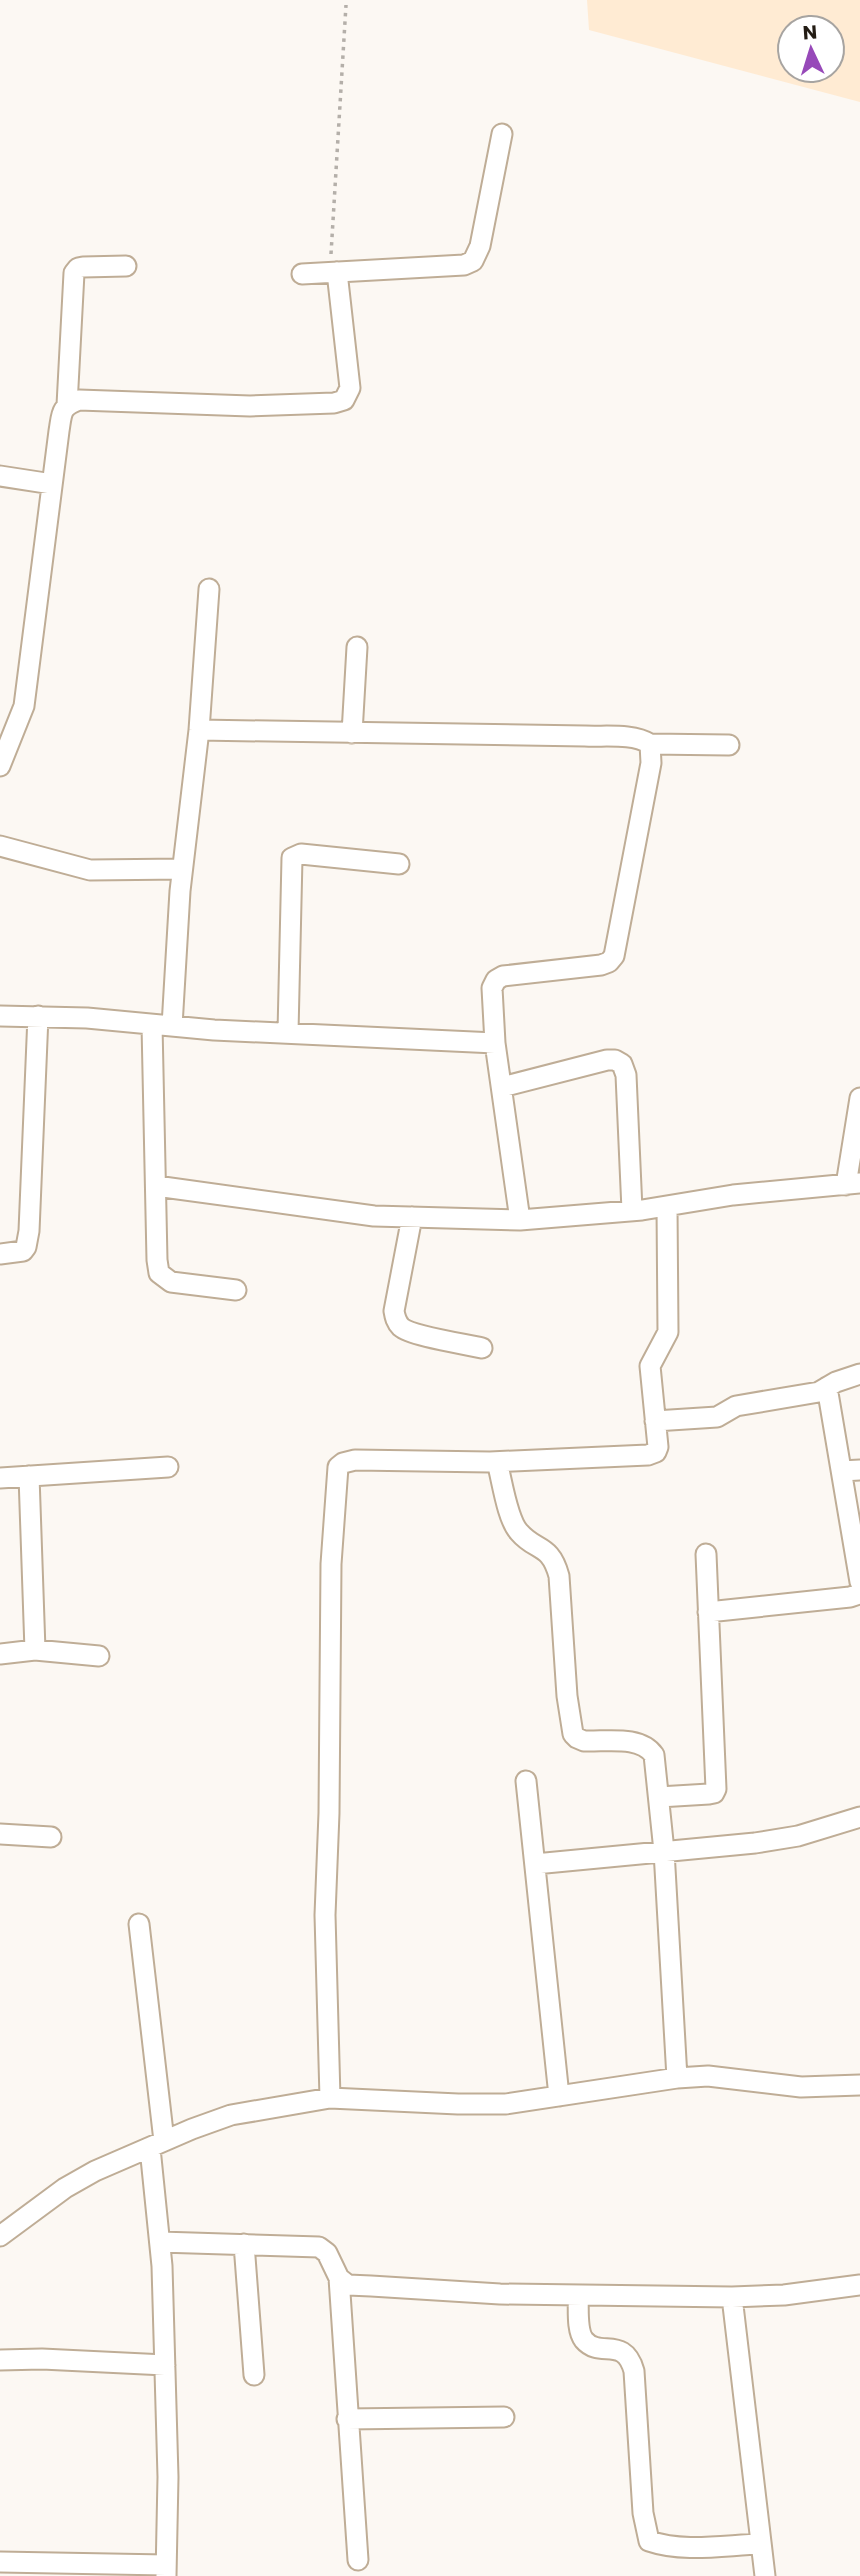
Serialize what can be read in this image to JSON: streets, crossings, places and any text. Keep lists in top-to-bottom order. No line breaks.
{"north":"top"}
